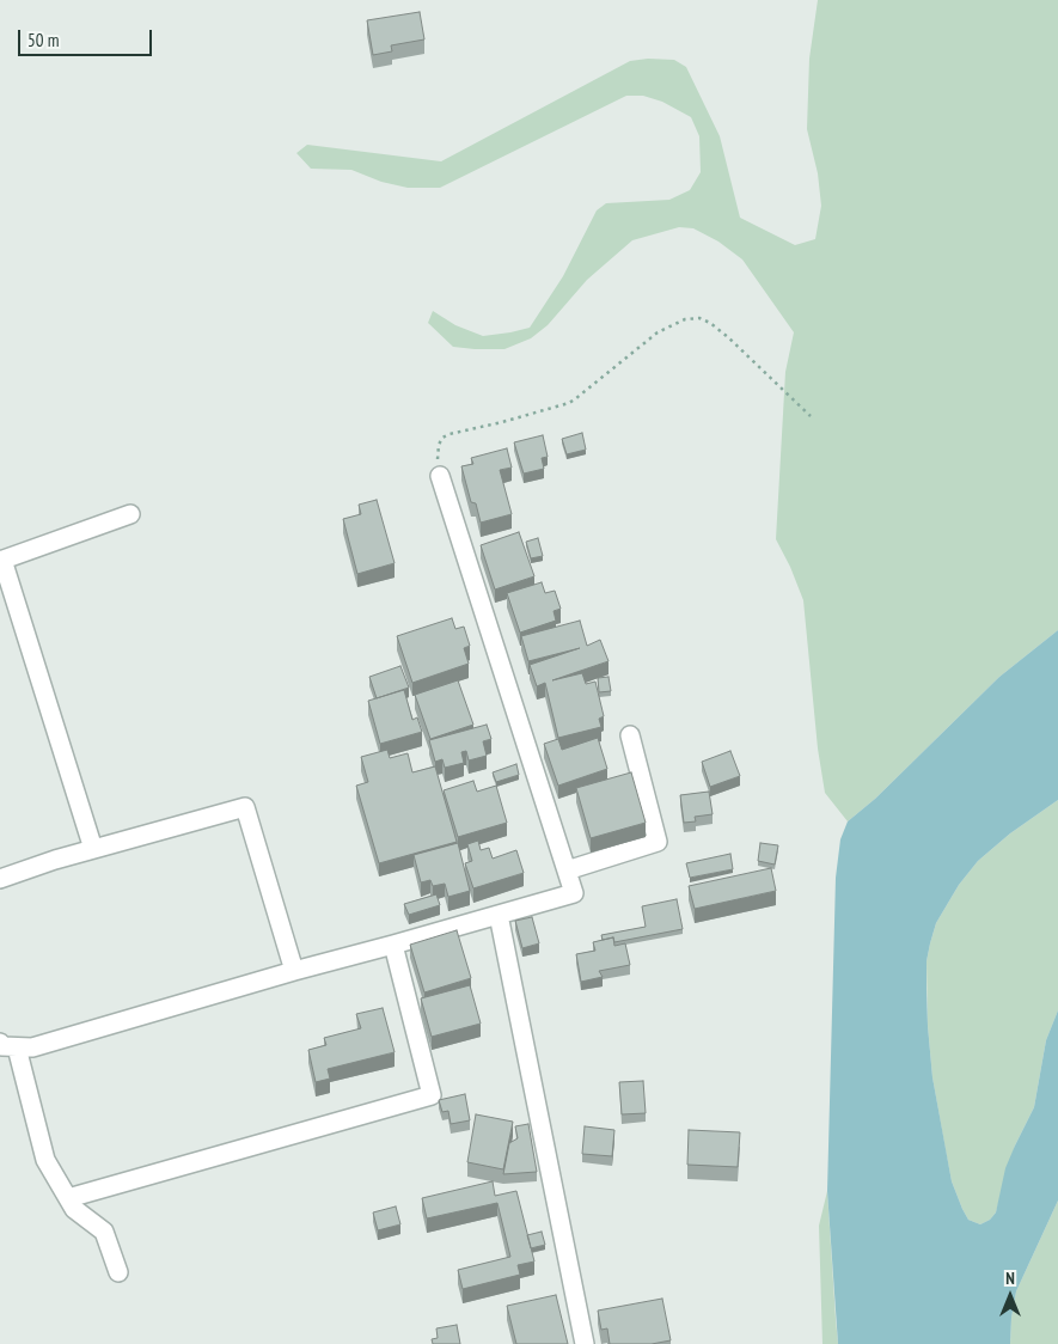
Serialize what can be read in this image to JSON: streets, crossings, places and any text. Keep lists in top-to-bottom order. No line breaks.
{"scale_bar":"50 m","north":"top"}
